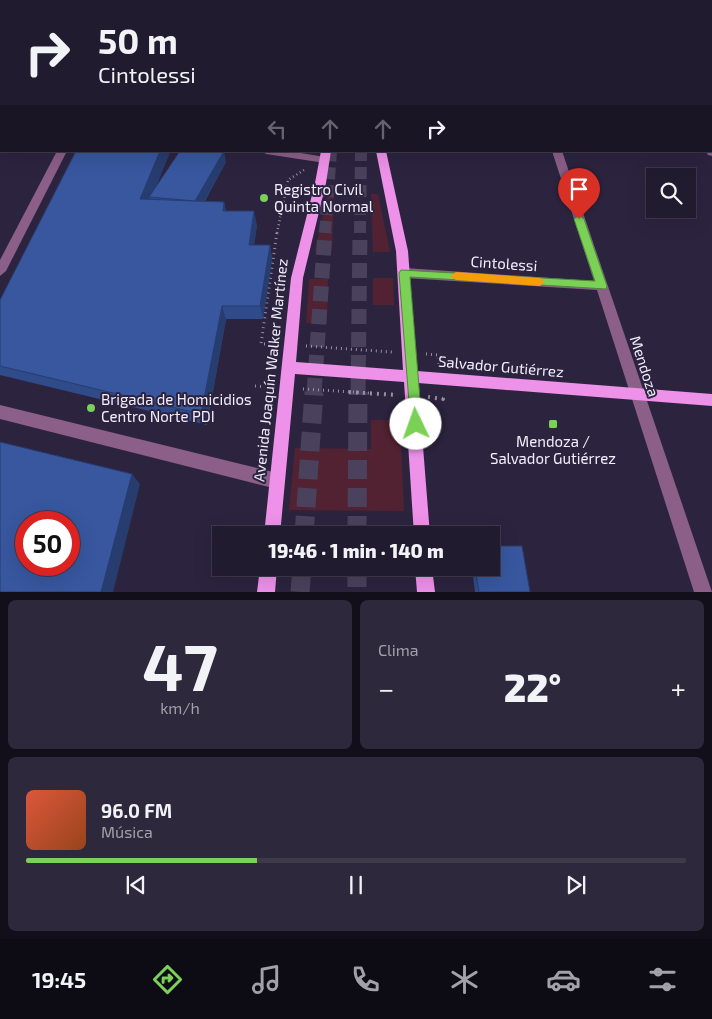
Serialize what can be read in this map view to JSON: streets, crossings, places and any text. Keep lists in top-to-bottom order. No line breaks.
{"streets":{"main road":["Salvador Gutiérrez","Avenida Joaquín Walker Martínez"],"street":["Cintolessi","Mendoza"]},"crossings":[["Cintolessi","Mendoza"],["Salvador Gutiérrez","Mendoza"],["Salvador Gutiérrez","Avenida Joaquín Walker Martínez"]],"places":{"other":["Registro Civil Quinta Normal","Brigada de Homicidios Centro Norte PDI"],"transit":["Mendoza / Salvador Gutiérrez"]},"page":{"turn":["50 m","Cintolessi"],"limit":"50","trip":"19:46 · 1 min · 140 m","tile":[["47","km/h"],"Clima"],"heat":["−","22°","+"],"song":["96.0 FM","Música"],"tabs":"19:45"}}
